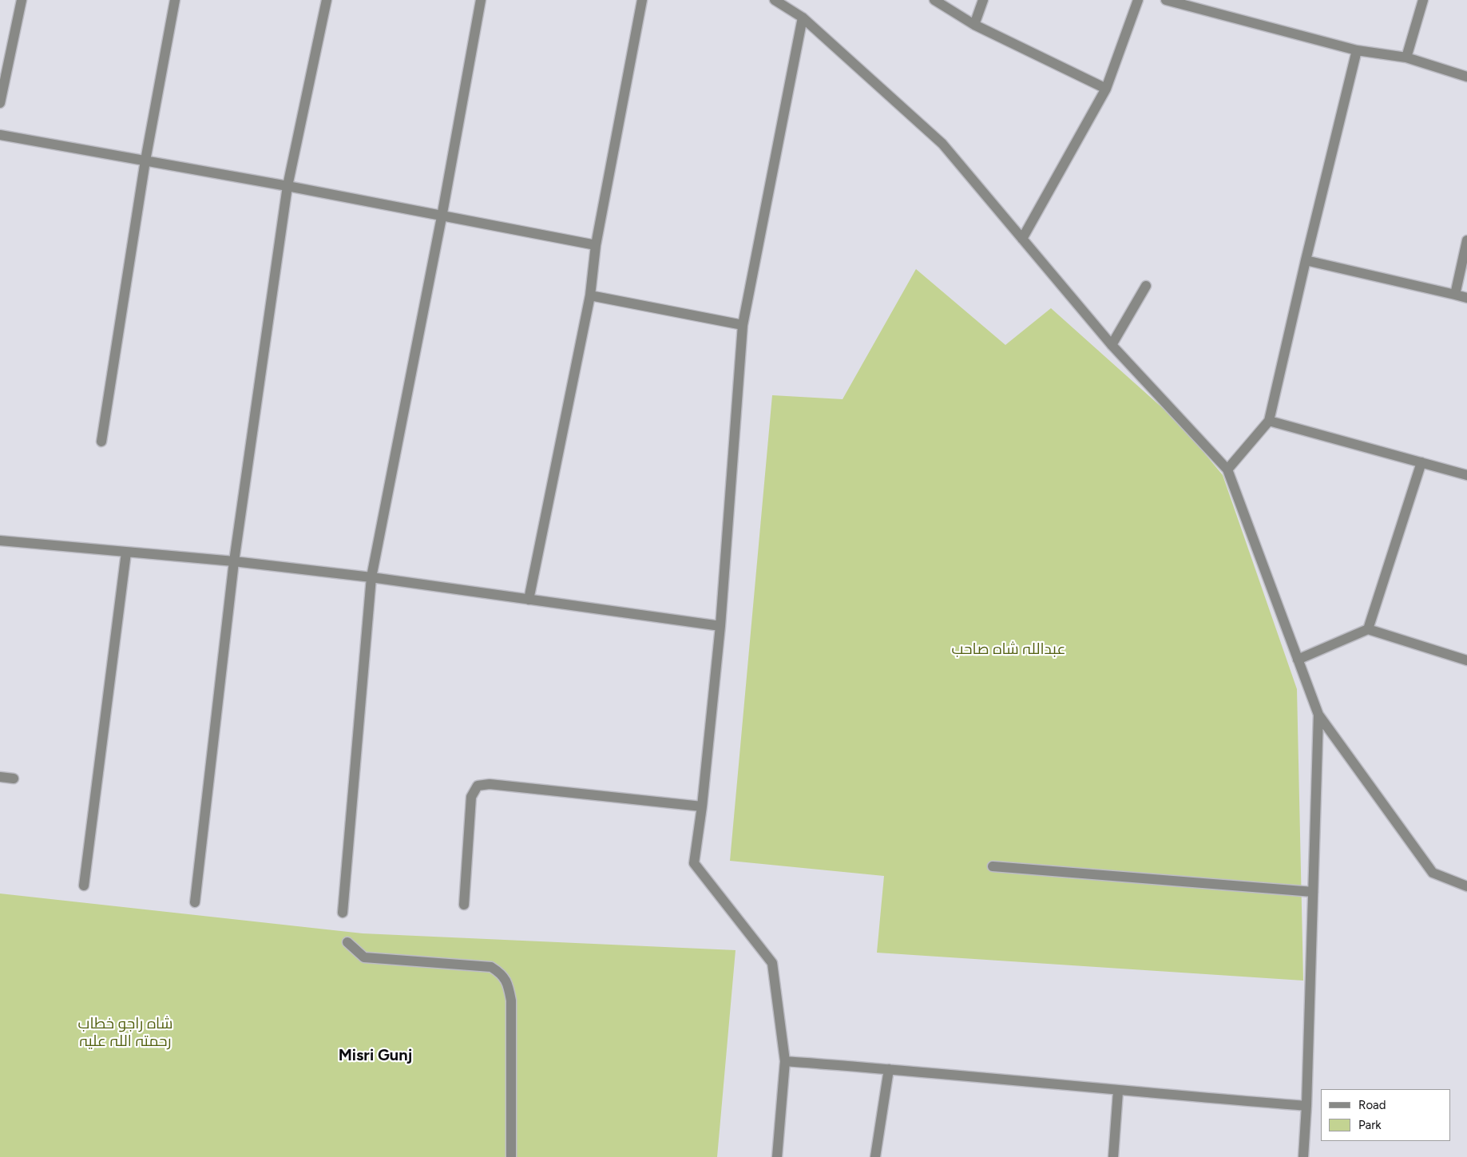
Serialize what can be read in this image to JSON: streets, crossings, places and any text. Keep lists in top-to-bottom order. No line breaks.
{"districts":["Misri Gunj"],"parks":["عبداللہ شاہ صاحب","شاہ راجو خطاب رحمتہ اللہ علیہ"],"legend":["Road","Park"]}
